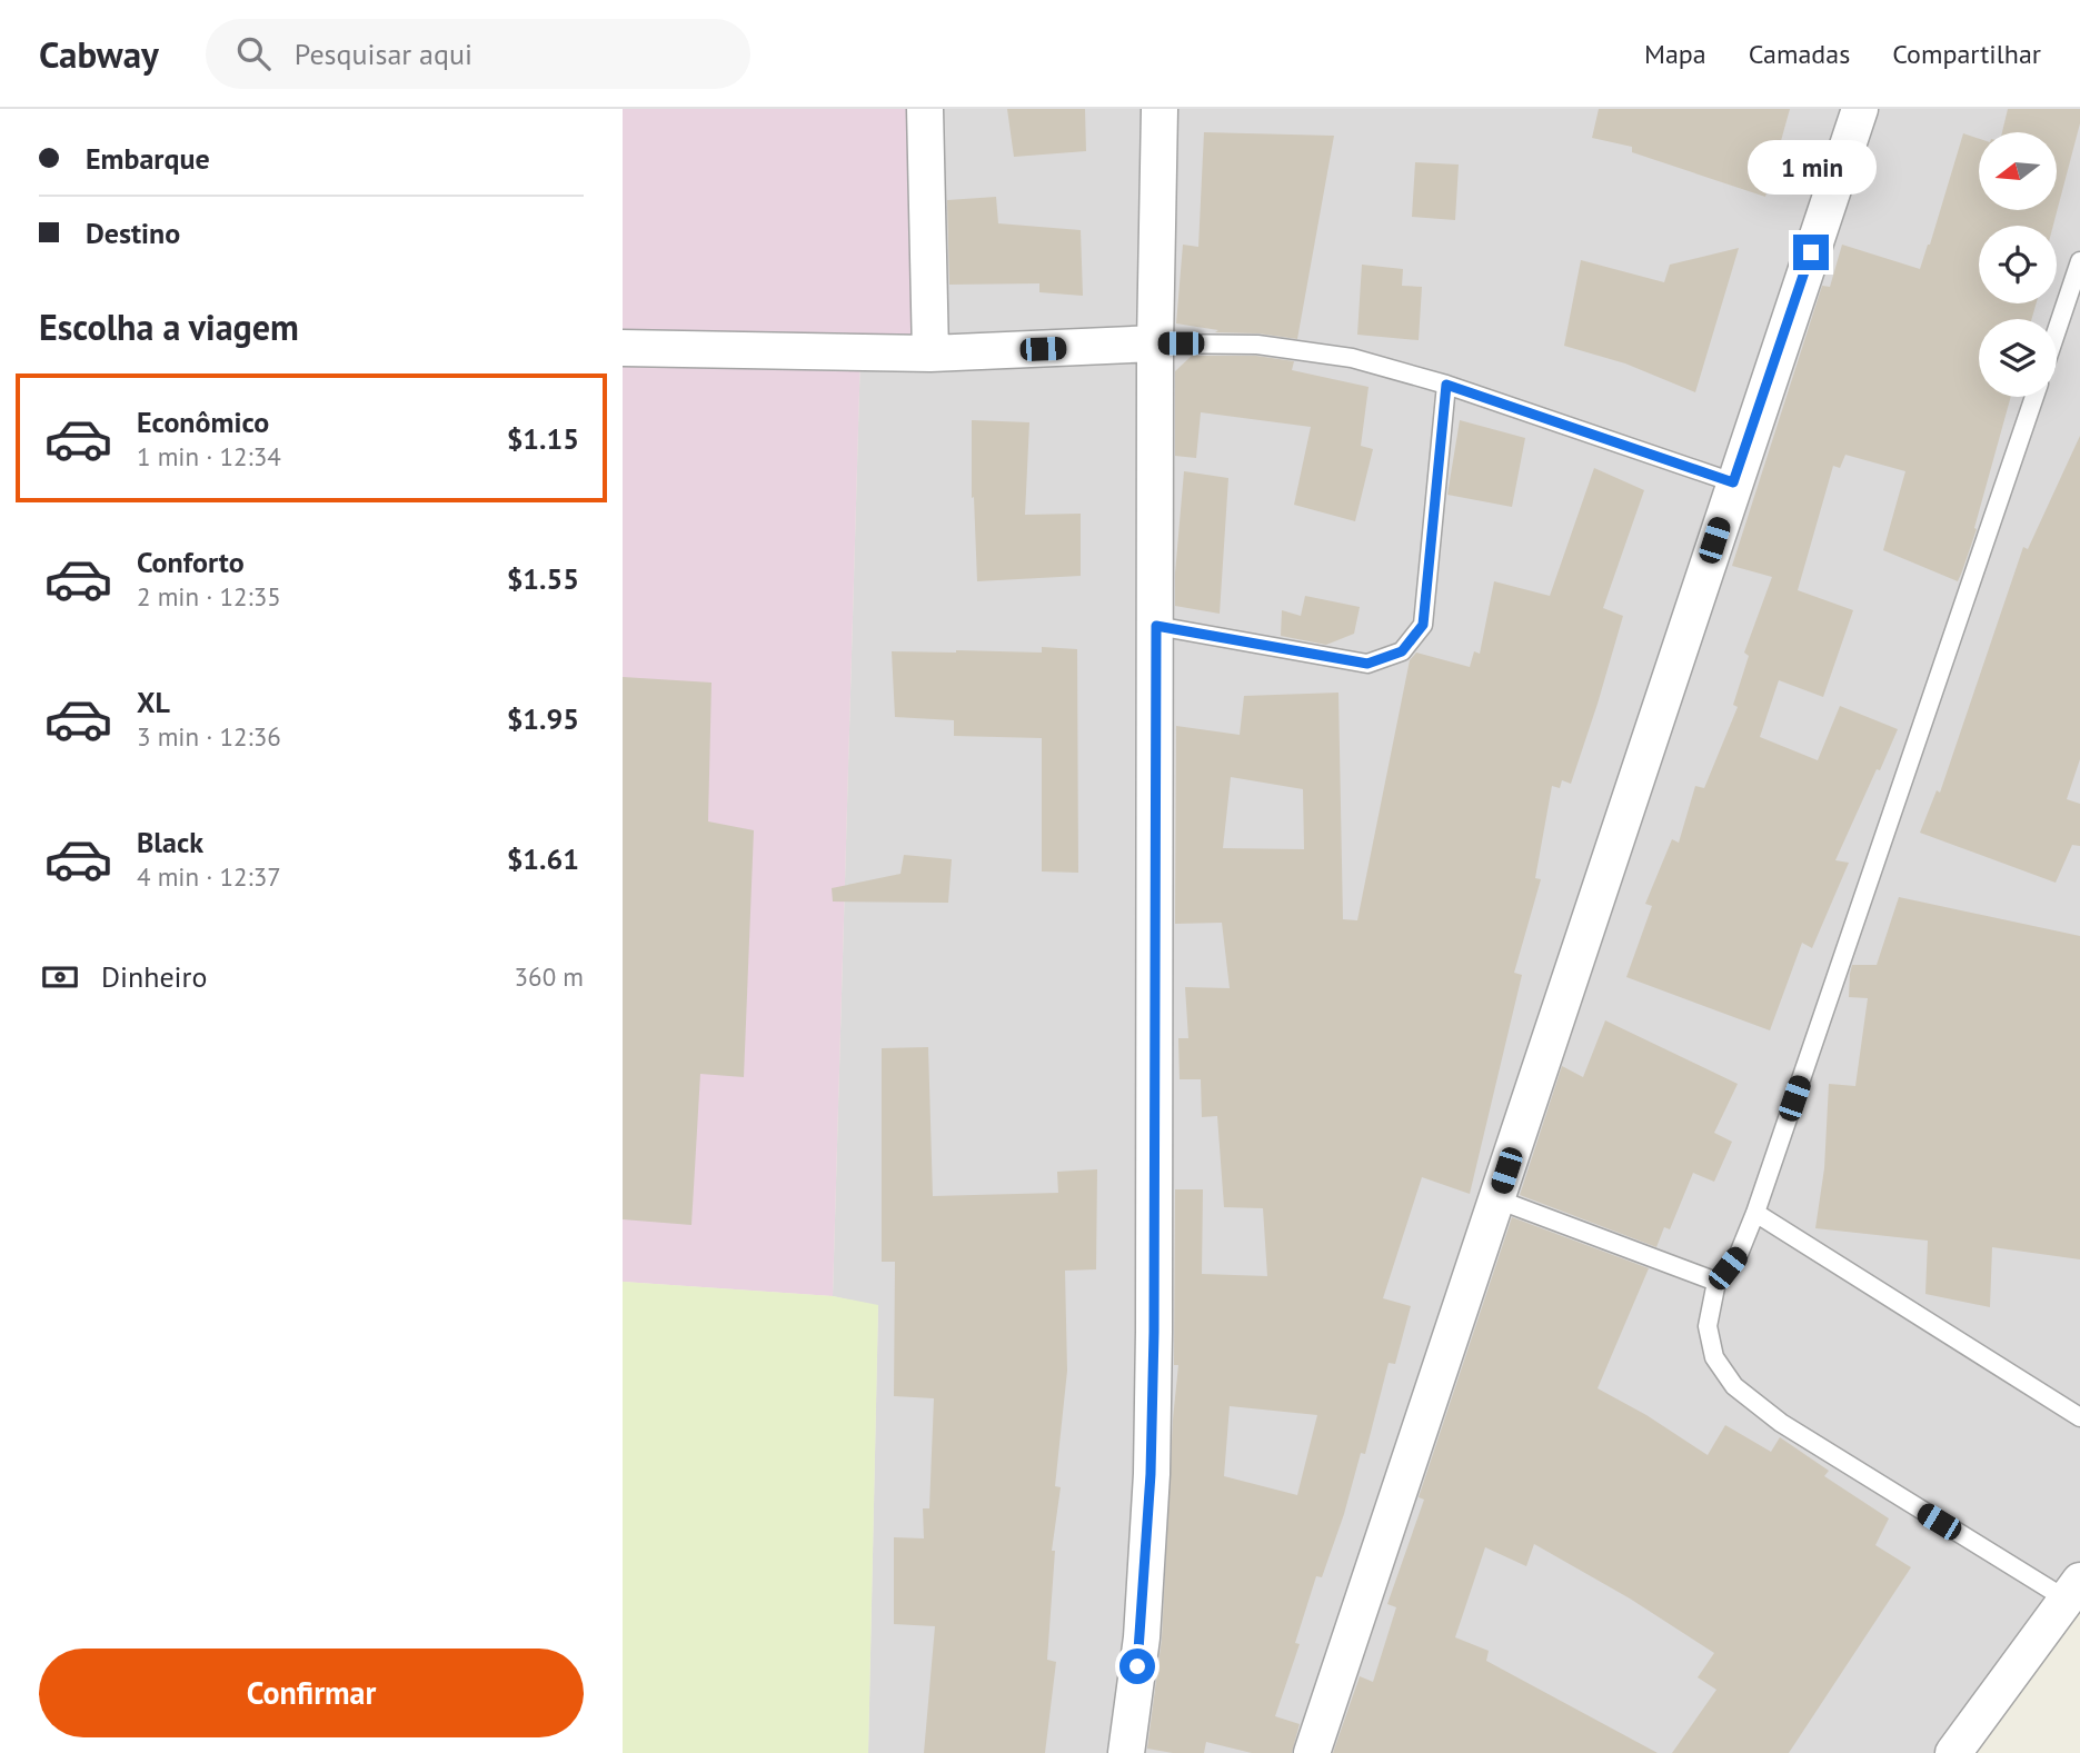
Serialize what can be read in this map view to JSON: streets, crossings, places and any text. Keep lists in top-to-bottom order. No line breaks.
{"north":"left","page":{"header":"Cabway","search":"Pesquisar aqui","nav":["Mapa","Camadas","Compartilhar"],"banner":["Embarque","Destino"],"bubble":"1 min","heading":"Escolha a viagem","list":[{"name":"Econômico","note":"1 min · 12:34","value":"$1.15"},{"name":"Conforto","note":"2 min · 12:35","value":"$1.55"},{"name":"XL","note":"3 min · 12:36","value":"$1.95"},{"name":"Black","note":"4 min · 12:37","value":"$1.61"}],"pay":["Dinheiro","360 m"],"buttons":"Confirmar"}}
